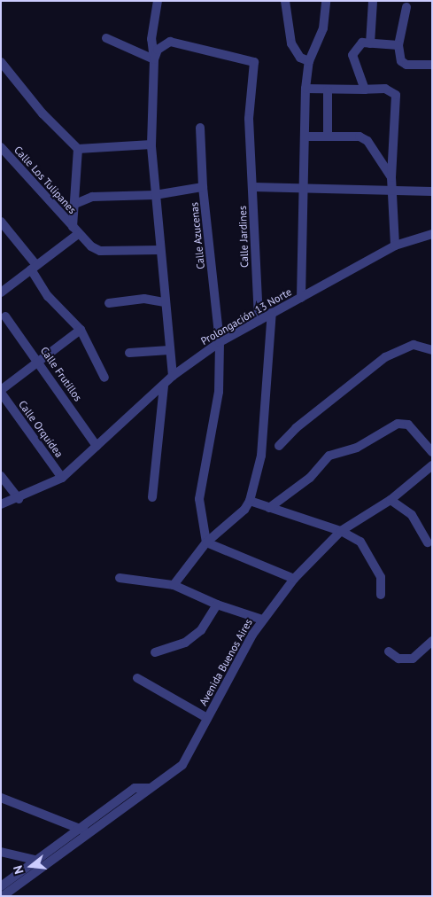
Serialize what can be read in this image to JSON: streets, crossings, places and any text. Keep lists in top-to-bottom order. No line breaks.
{"streets":{"street":["Calle Los Tulipanes","Calle Azucenas","Calle Jardines","Prolongación 13 Norte","Calle Frutillos","Calle Orquídea","Avenida Buenos Aires"]},"crossings":[["Calle Azucenas","Prolongación 13 Norte"],["Calle Jardines","Prolongación 13 Norte"],["Prolongación 13 Norte","Calle Frutillos"],["Prolongación 13 Norte","Calle Orquídea"]],"north":"left"}
